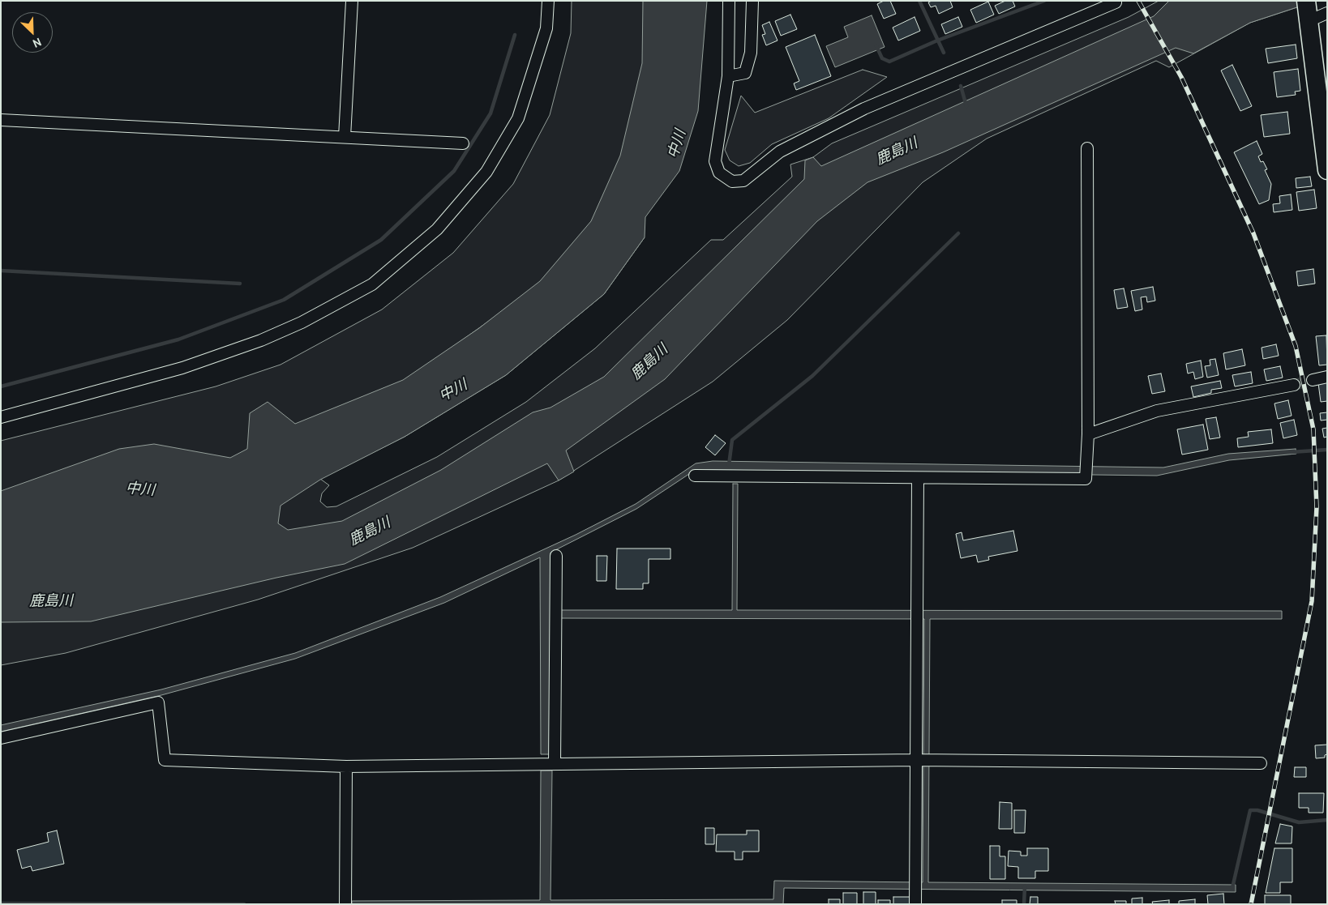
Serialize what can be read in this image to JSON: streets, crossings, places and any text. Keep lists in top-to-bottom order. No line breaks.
{"water":["中川","鹿島川"],"north":"bottom right"}
